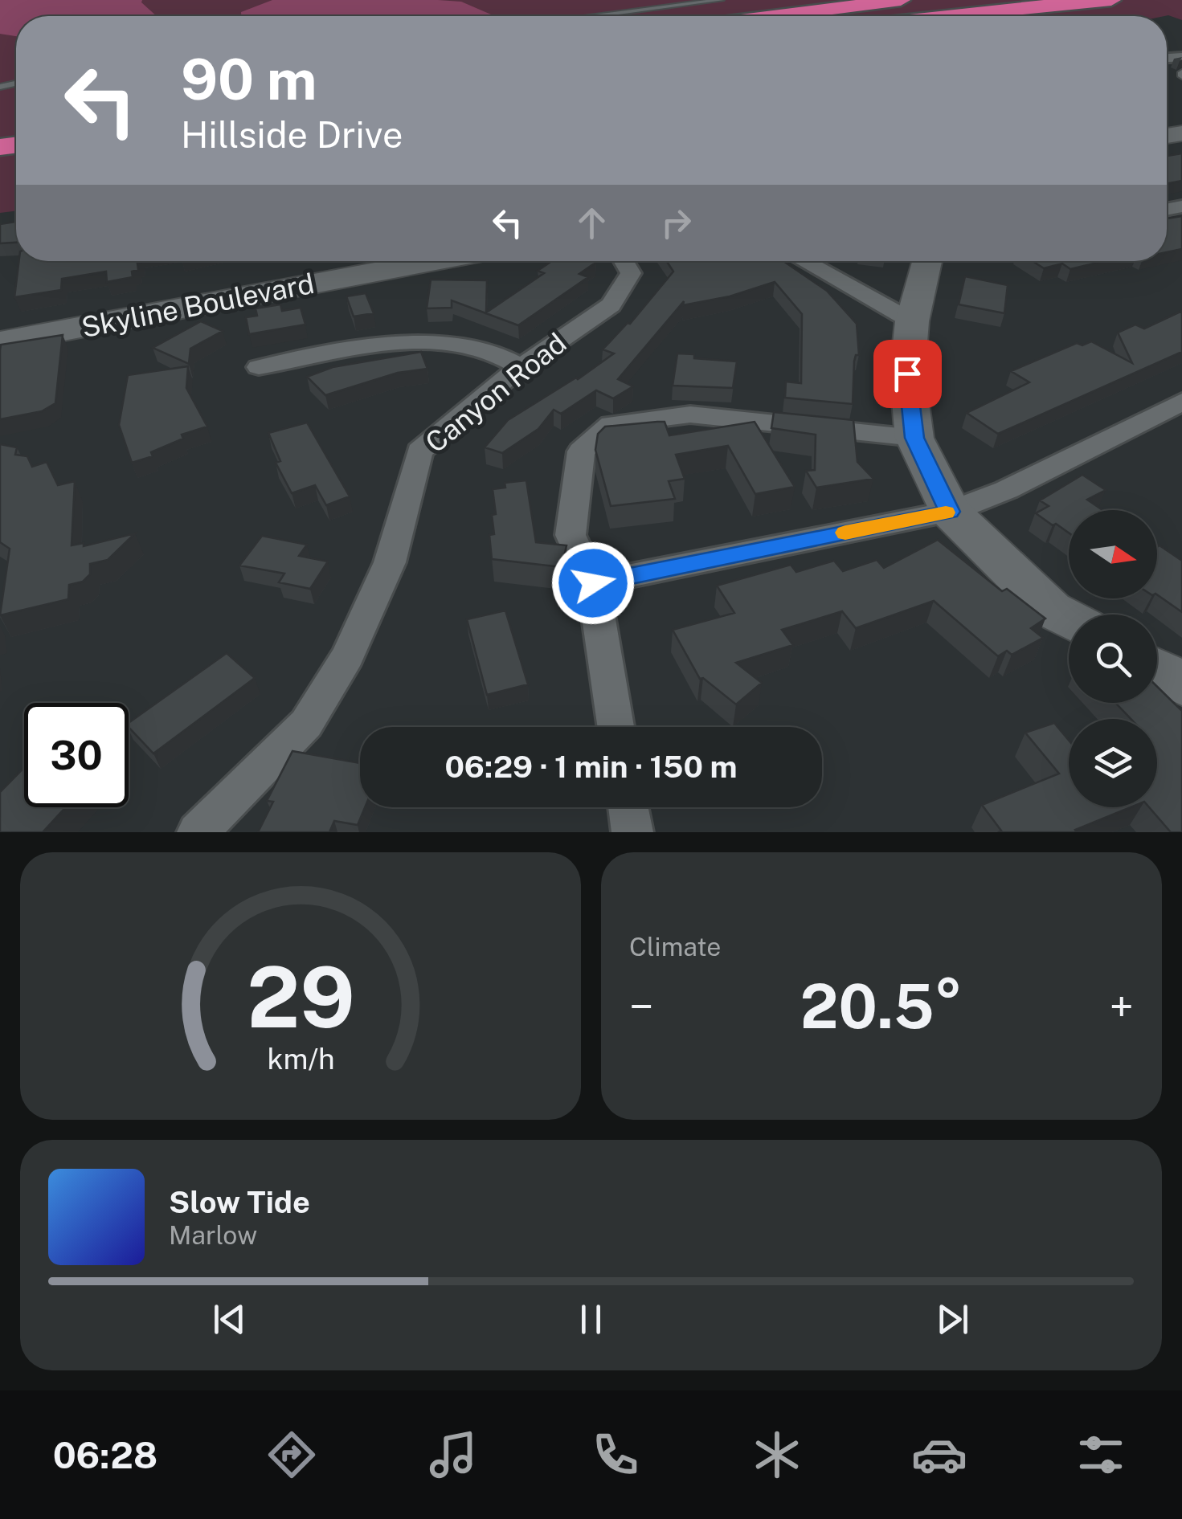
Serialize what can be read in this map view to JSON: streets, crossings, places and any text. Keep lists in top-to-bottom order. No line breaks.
{"streets":{"main road":["Skyline Boulevard"],"street":["Canyon Road"]},"north":"right","page":{"turn":["90 m","Hillside Drive"],"limit":"30","trip":"06:29 · 1 min · 150 m","tile":"Climate","heat":["−","20.5°","+"],"song":["Slow Tide","Marlow"],"tabs":"06:28","gauge":["29","km/h"]}}
